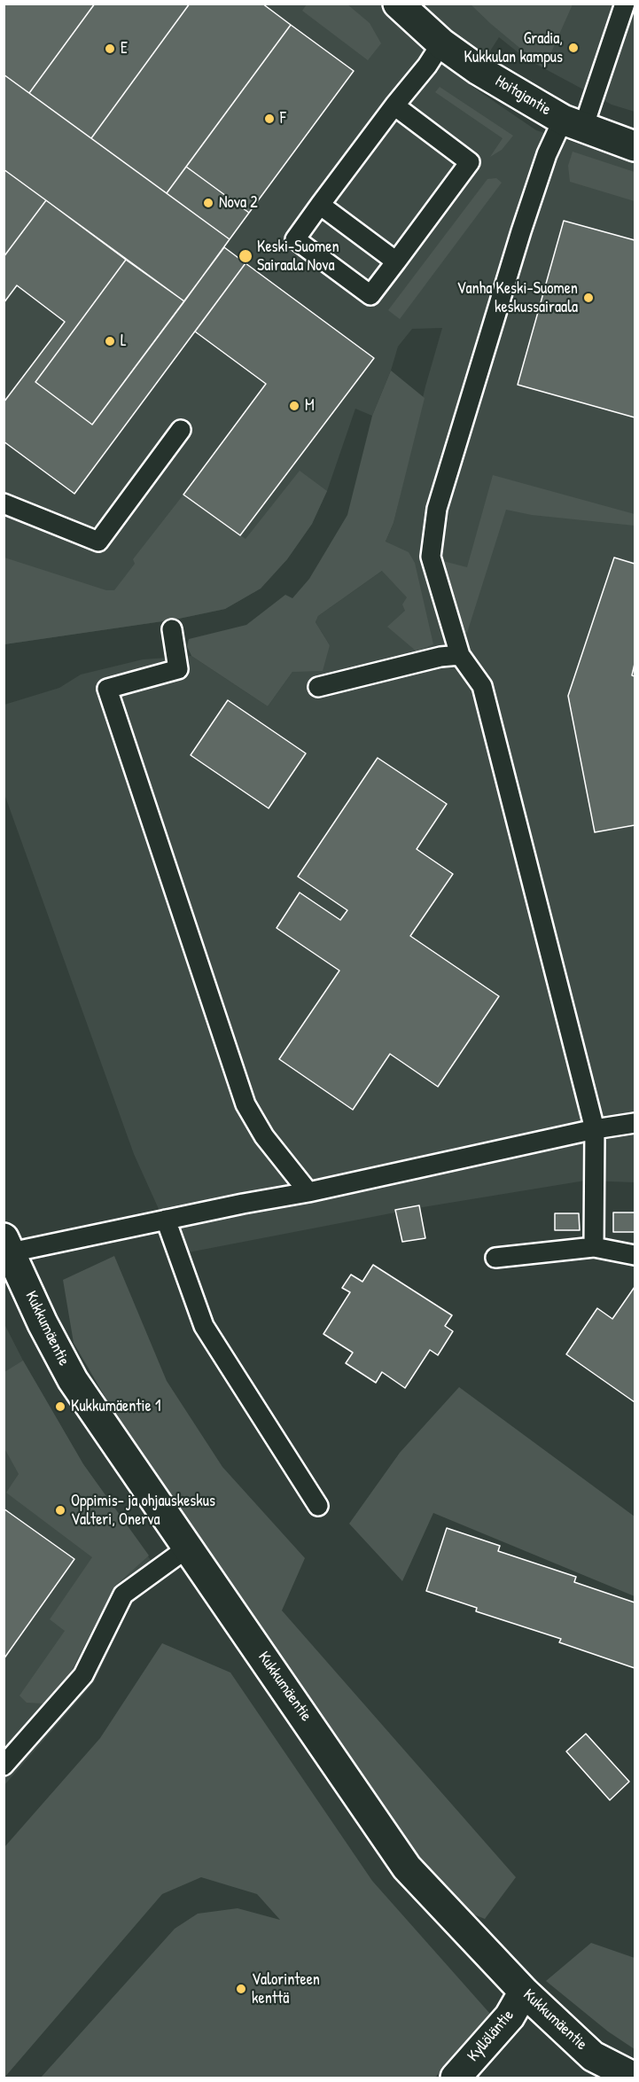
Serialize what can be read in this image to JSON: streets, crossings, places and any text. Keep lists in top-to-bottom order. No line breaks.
{"streets":{"street":["Hoitajantie","Kukkumäentie","Kyllöläntie"]},"crossings":[["Kukkumäentie","Kyllöläntie"]],"places":["Gradia, Kukkulan kampus","E","F","Nova 2","Keski-Suomen Sairaala Nova","Vanha Keski-Suomen keskussairaala","L","M","Kukkumäentie 1","Oppimis- ja ohjauskeskus Valteri, Onerva","Valorinteen kenttä"]}
